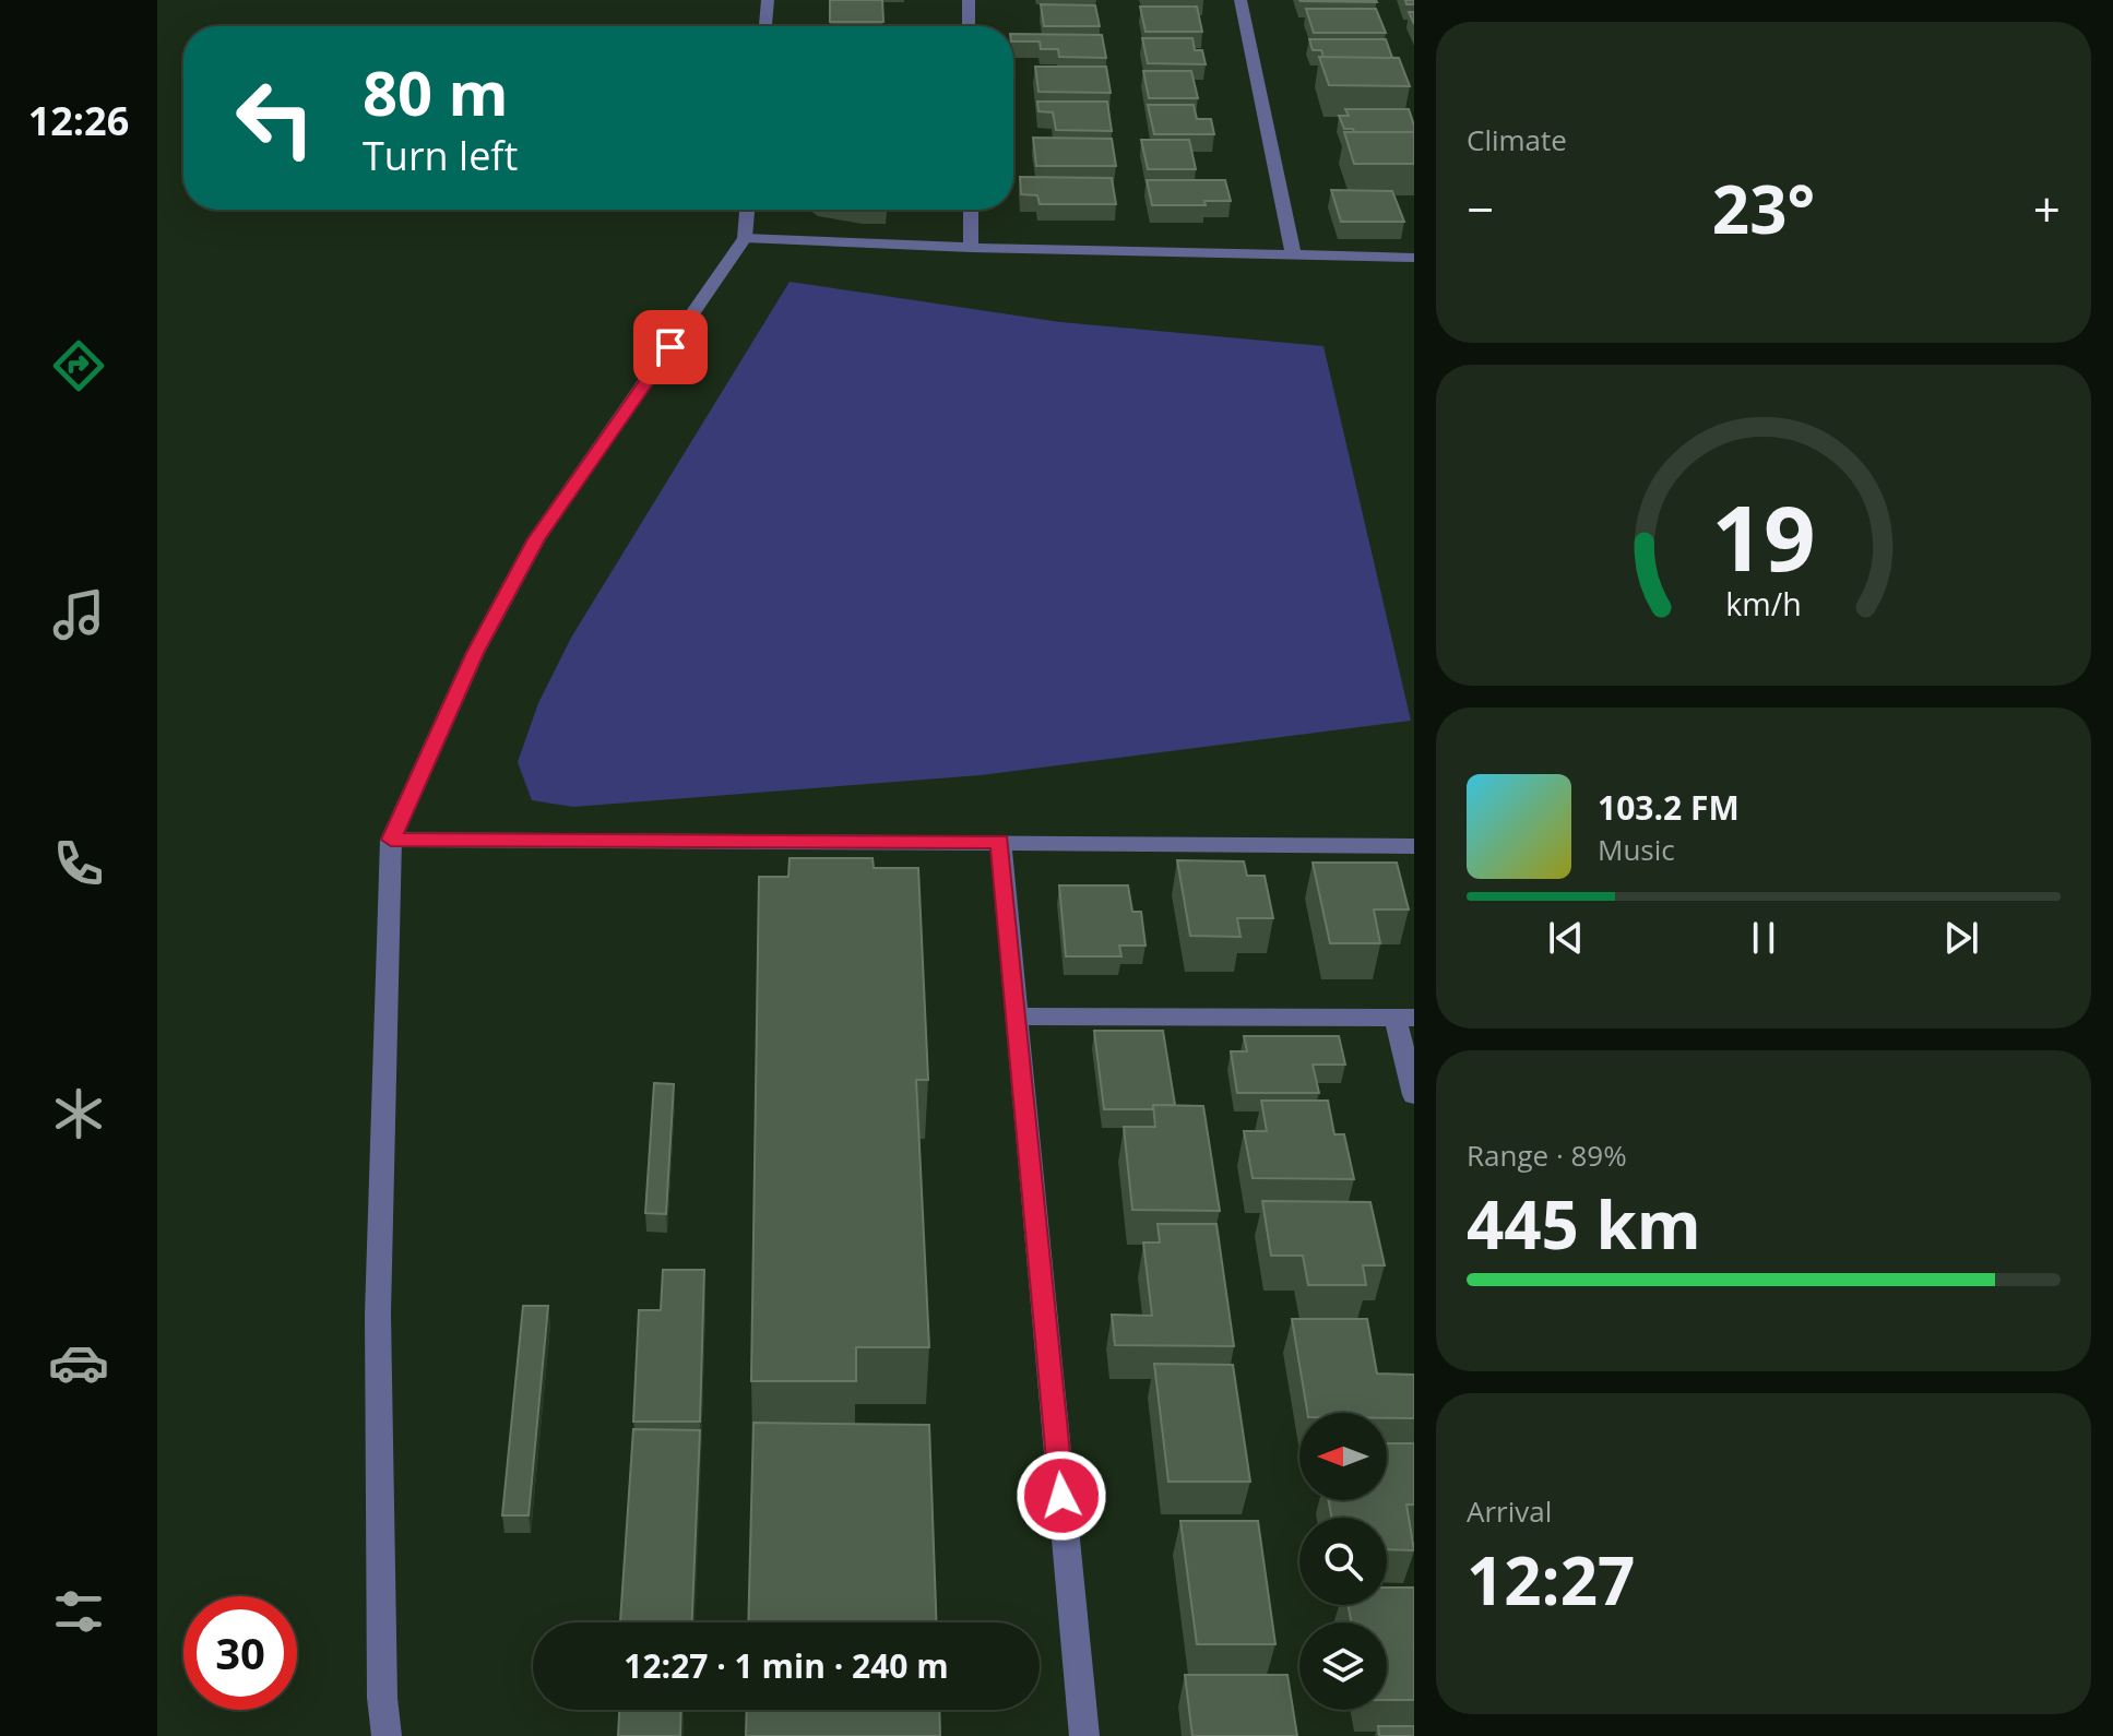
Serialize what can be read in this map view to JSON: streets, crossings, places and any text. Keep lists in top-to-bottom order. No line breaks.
{"north":"left","page":{"tabs":"12:26","tile":["Climate",["Range · 89%","445 km"],["Arrival","12:27"]],"turn":["80 m","Turn left"],"heat":["−","23°","+"],"song":["103.2 FM","Music"],"limit":"30","trip":"12:27 · 1 min · 240 m","gauge":["19","km/h"]}}
